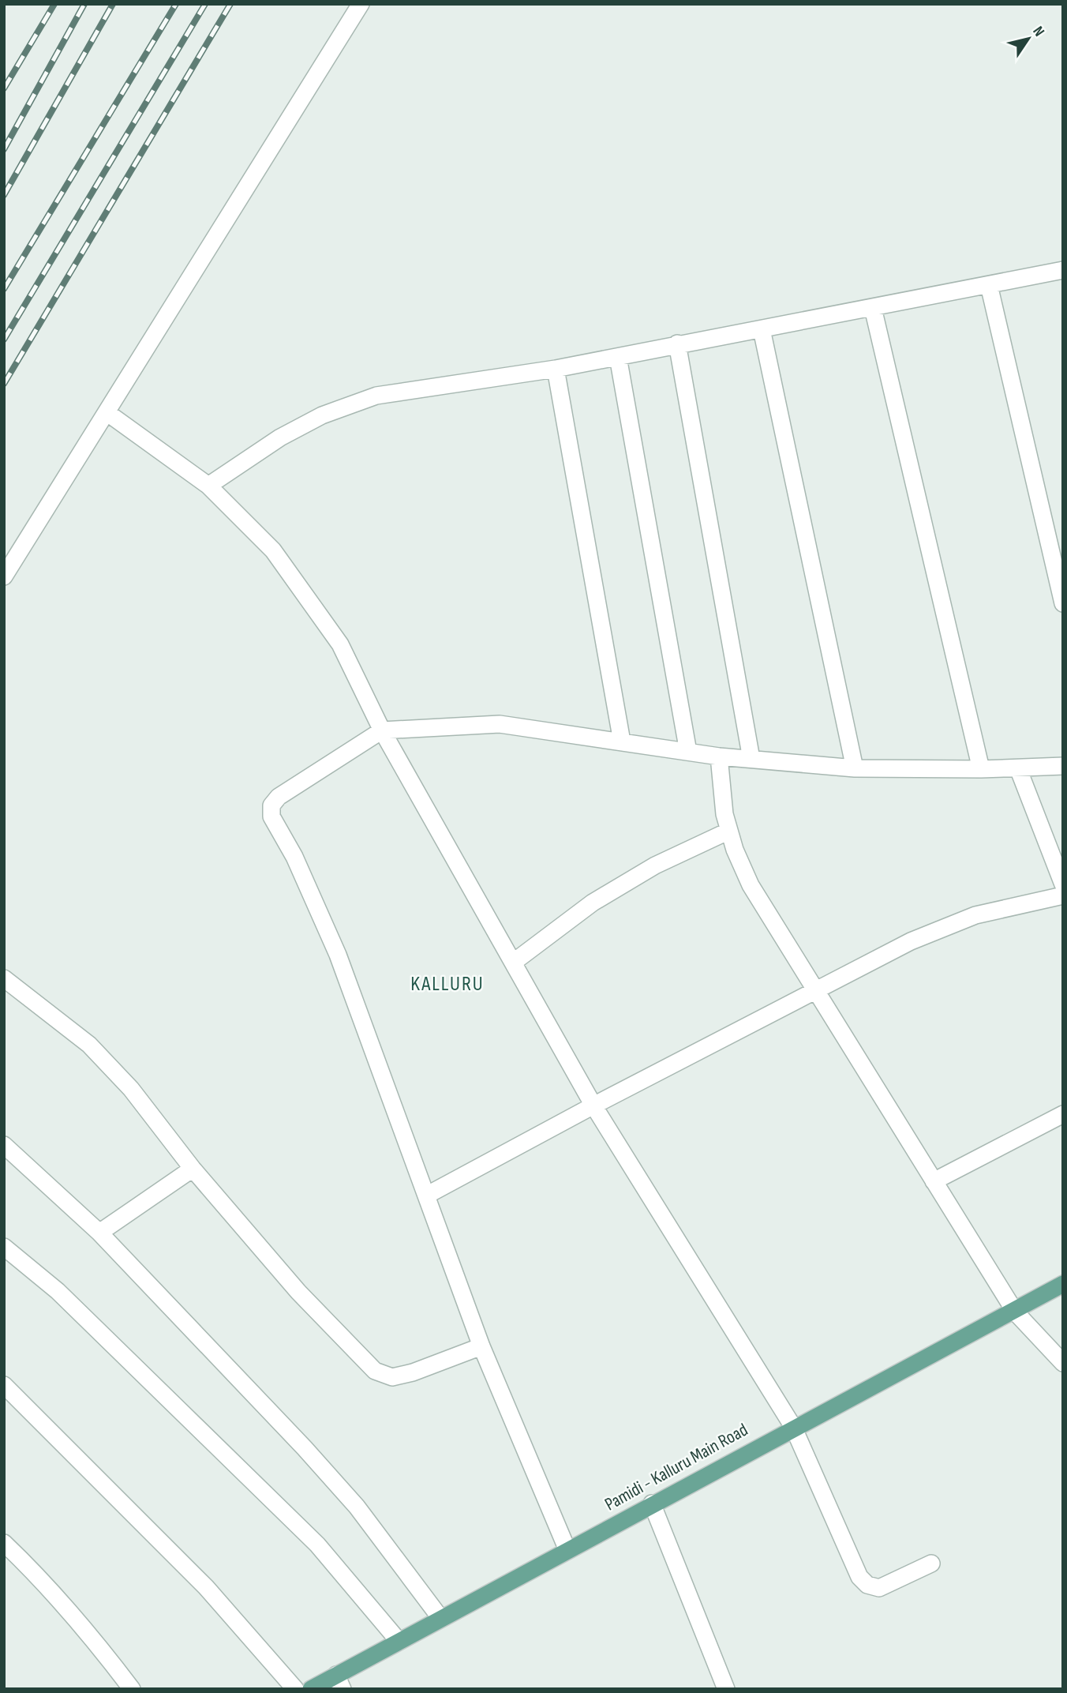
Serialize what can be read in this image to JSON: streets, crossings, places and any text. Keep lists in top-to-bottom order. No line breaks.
{"streets":{"main road":["Pamidi - Kalluru Main Road"]},"districts":["KALLURU"],"north":"top right"}
